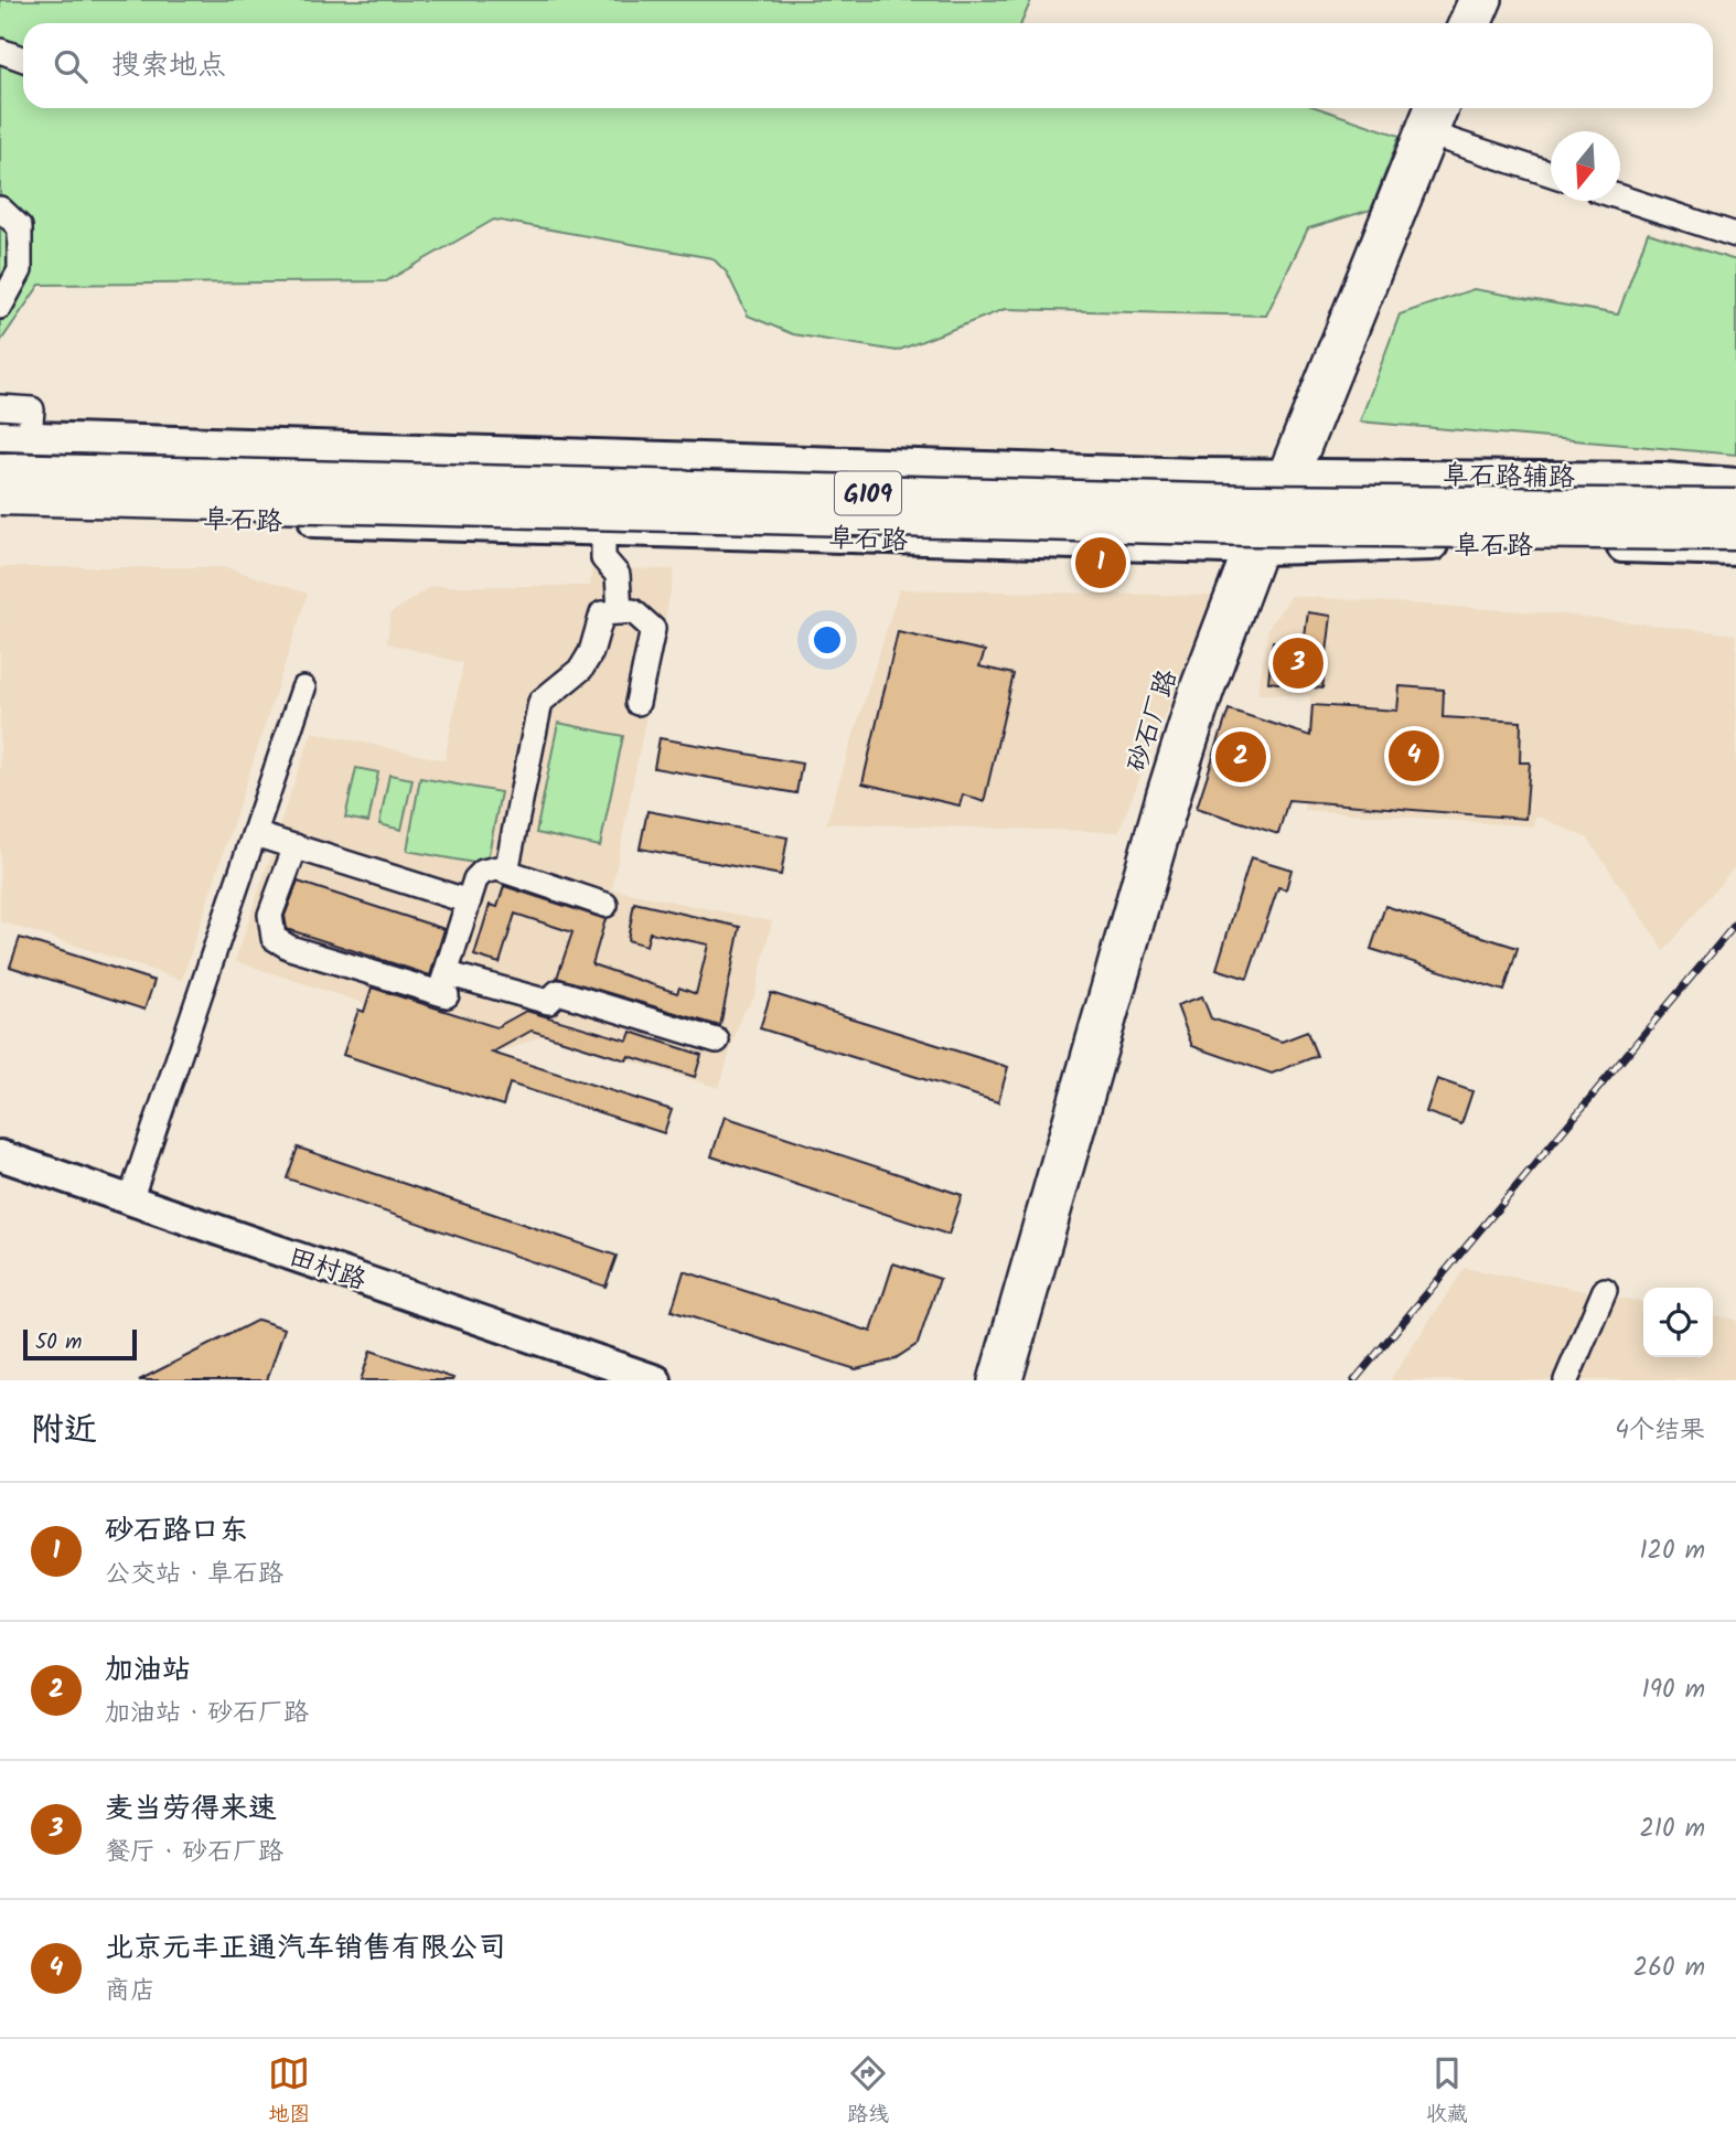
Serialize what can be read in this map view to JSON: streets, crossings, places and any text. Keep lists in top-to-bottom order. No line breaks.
{"streets":{"highway":["G109","阜石路"],"main road":["阜石路辅路","田村路"],"street":["砂石厂路"]},"crossings":[["阜石路辅路","砂石厂路"],["阜石路","砂石厂路"]],"scale_bar":"50 m","north":"bottom","page":{"search":"搜索地点","pins":["1","3","4","2"],"scale":"50 m","heading":["附近","4个结果"],"list":[{"mark":"1","name":"砂石路口东","note":"公交站 · 阜石路","value":"120 m"},{"mark":"2","name":"加油站","note":"加油站 · 砂石厂路","value":"190 m"},{"mark":"3","name":"麦当劳得来速","note":"餐厅 · 砂石厂路","value":"210 m"},{"mark":"4","name":"北京元丰正通汽车销售有限公司","note":"商店","value":"260 m"}],"nav":["地图","路线","收藏"]}}
